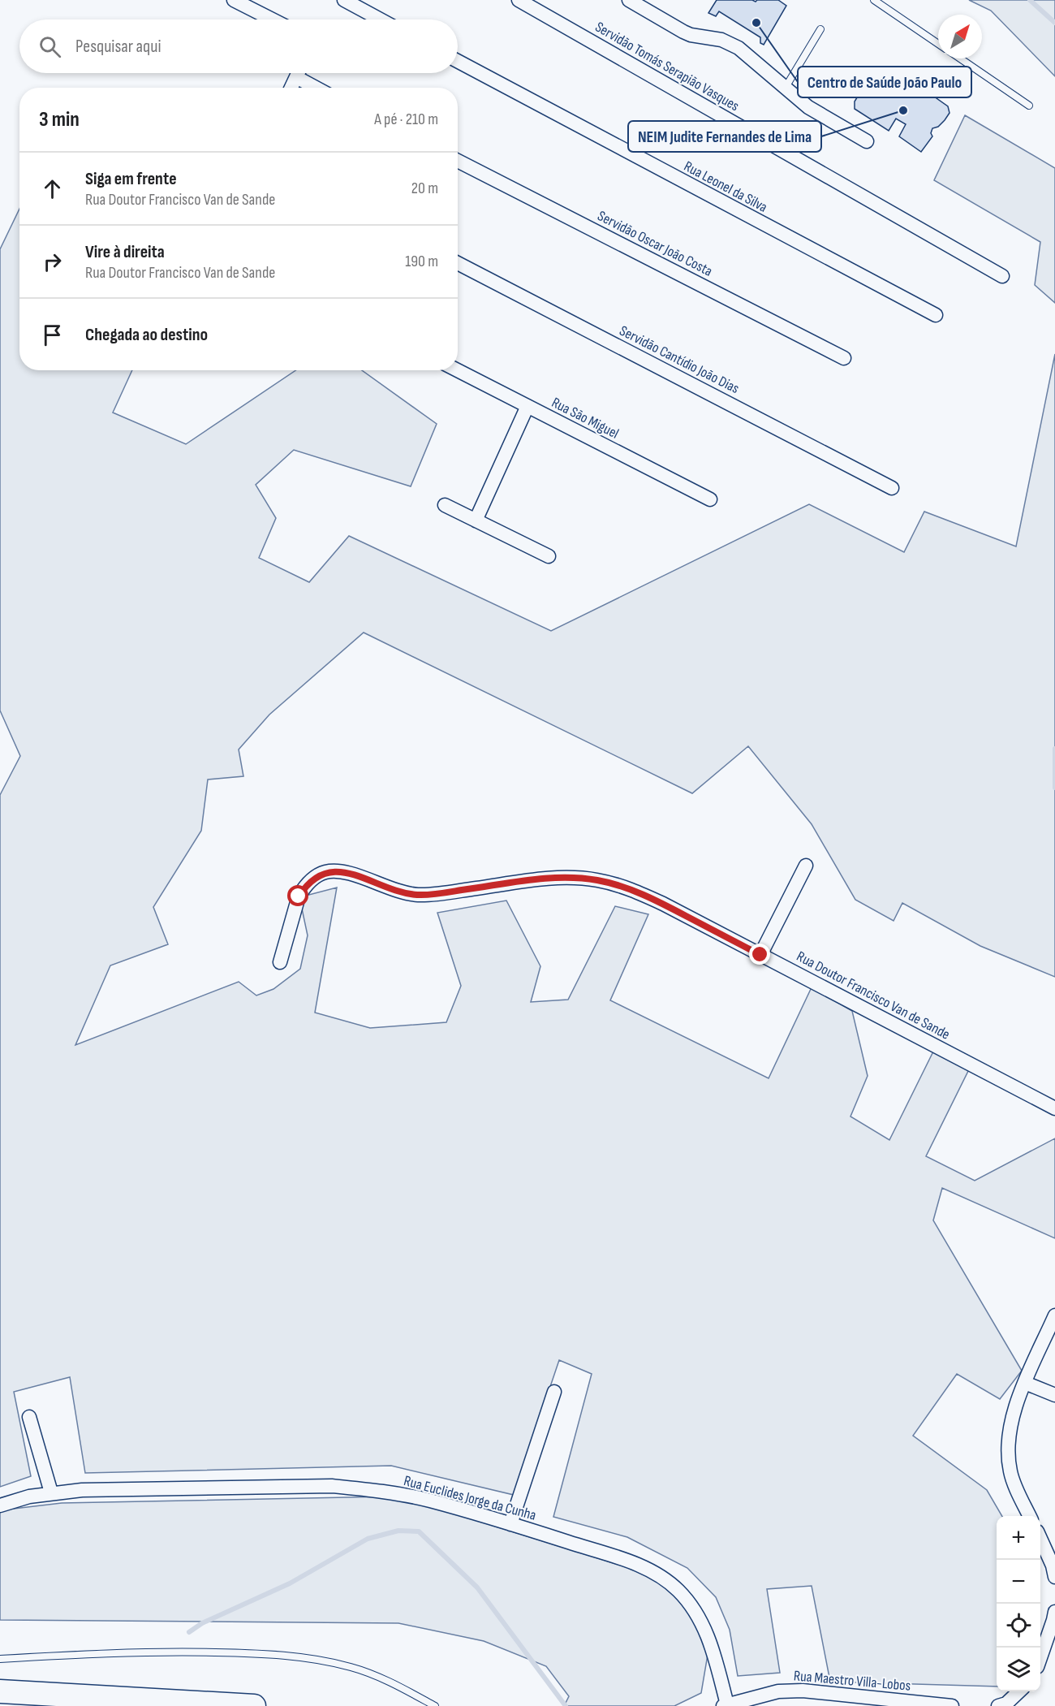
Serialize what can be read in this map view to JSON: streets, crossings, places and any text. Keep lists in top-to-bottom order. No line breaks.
{"streets":{"street":["Servidão Tomás Serapião Vasques","Rua Leonel da Silva","Servidão Oscar João Costa","Servidão Cantídio João Dias","Rua São Miguel","Rua Doutor Francisco Van de Sande","Rua Euclides Jorge da Cunha","Rua Maestro Villa-Lobos"]},"crossings":[["Rua Euclides Jorge da Cunha","Rua Maestro Villa-Lobos"]],"places":["Centro de Saúde João Paulo","NEIM Judite Fernandes de Lima"],"north":"top right","page":{"search":"Pesquisar aqui","heading":["3 min","A pé · 210 m"],"list":[["Siga em frente","Rua Doutor Francisco Van de Sande","20 m"],["Vire à direita","Rua Doutor Francisco Van de Sande","190 m"],"Chegada ao destino"],"map_buttons":["+","−"]}}
